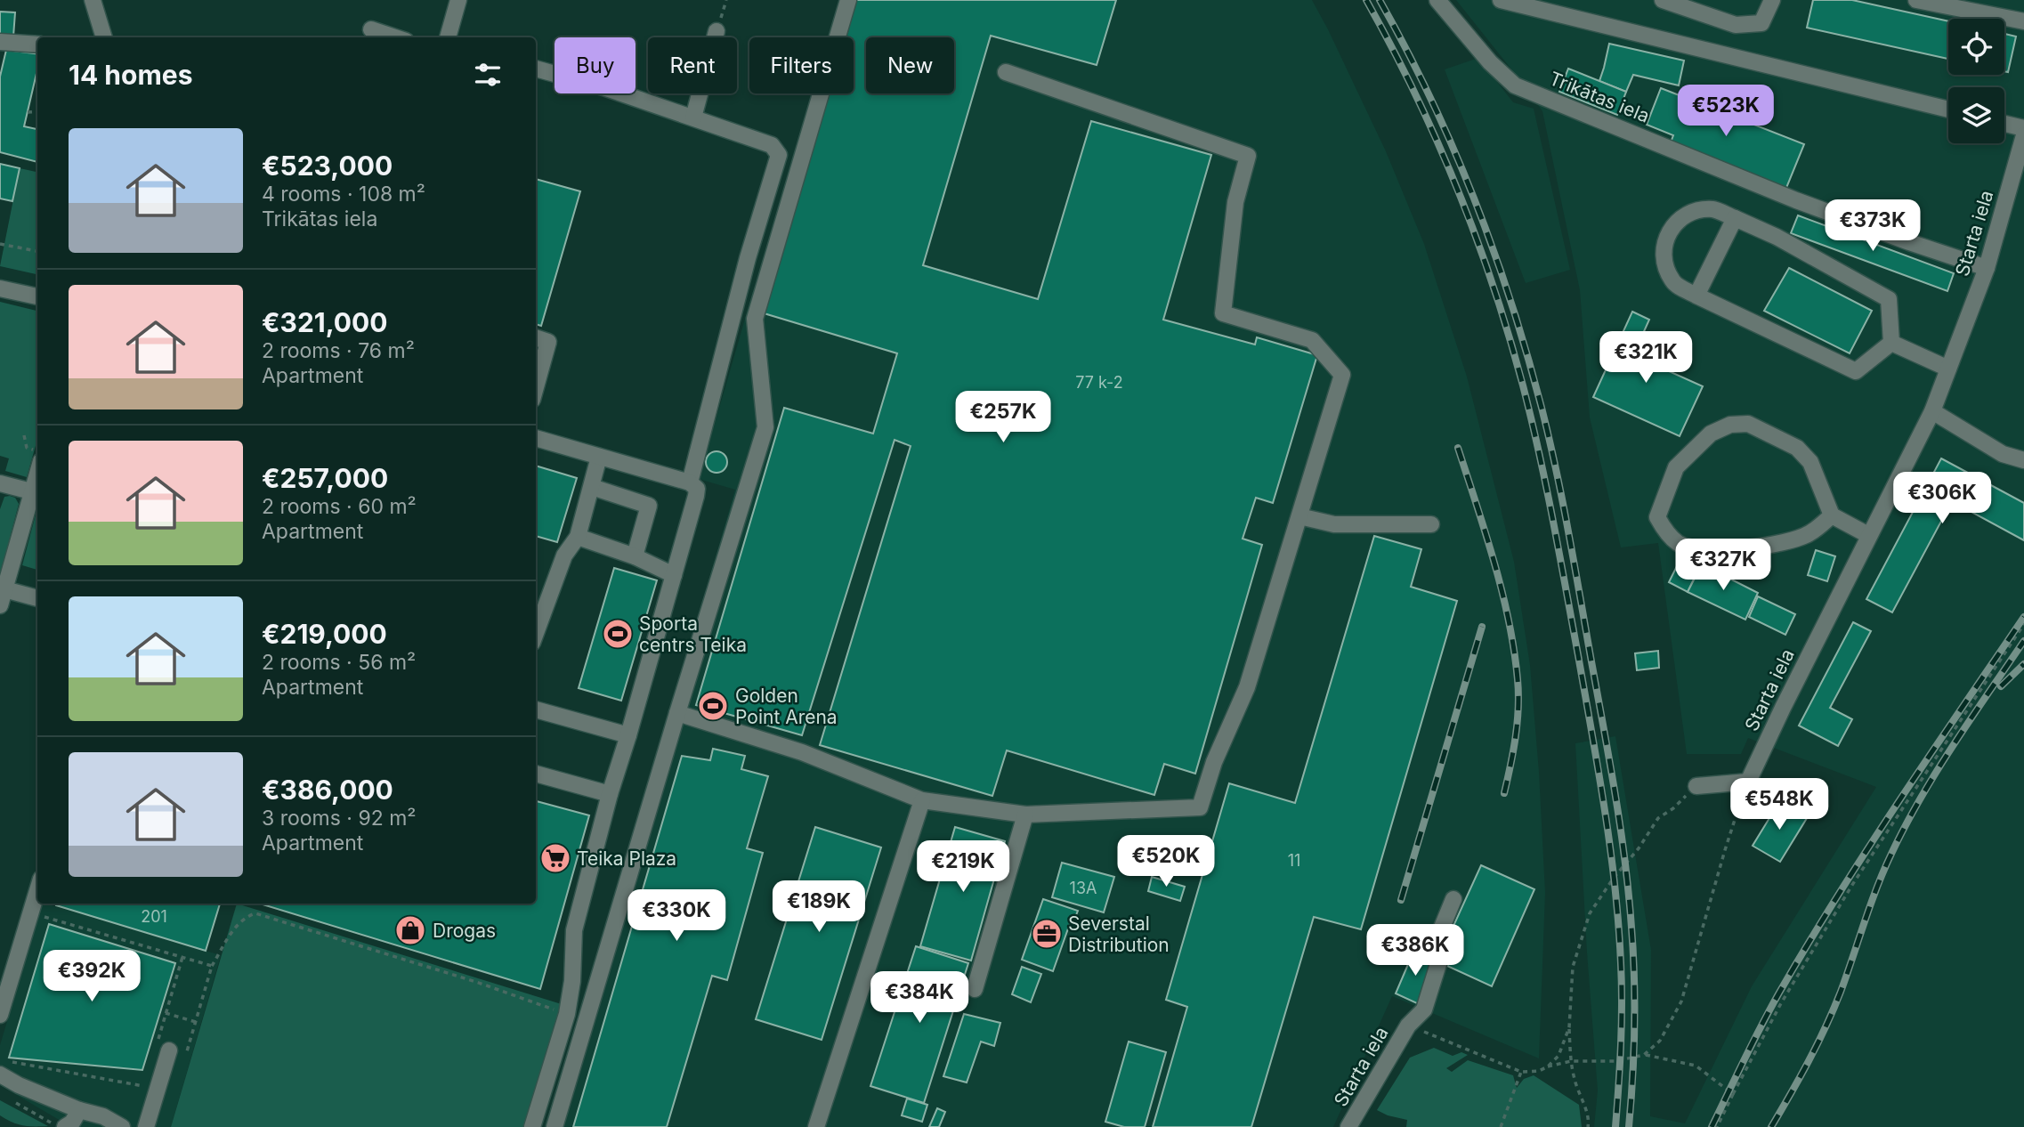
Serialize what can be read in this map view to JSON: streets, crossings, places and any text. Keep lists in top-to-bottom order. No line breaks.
{"streets":{"street":["Trikātas iela","Starta iela"]},"crossings":[["Trikātas iela","Starta iela"]],"places":{"sports":["Sporta centrs Teika","Golden Point Arena"],"supermarket":["Teika Plaza"],"shop":["Drogas"],"office":["Severstal Distribution"]},"house_numbers":["77 k-2","11","13A","201"],"page":{"chip":["Buy","Rent","Filters","New"],"heading":"14 homes","price":["€523K","€373K","€321K","€257K","€306K","€327K","€548K","€520K","€219K","€189K","€330K","€386K","€392K","€384K"],"list":[{"name":"€523,000","note":"4 rooms · 108 m² · Trikātas iela"},{"name":"€321,000","note":"2 rooms · 76 m² · Apartment"},{"name":"€257,000","note":"2 rooms · 60 m² · Apartment"},{"name":"€219,000","note":"2 rooms · 56 m² · Apartment"},{"name":"€386,000","note":"3 rooms · 92 m² · Apartment"}]}}
